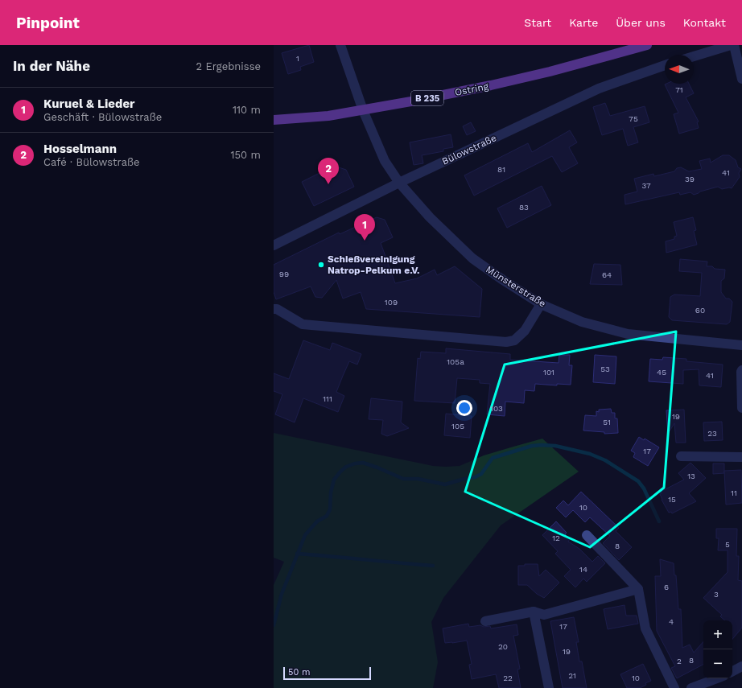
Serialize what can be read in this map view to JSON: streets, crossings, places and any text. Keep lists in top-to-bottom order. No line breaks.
{"streets":{"main road":["Ostring","B 235"],"street":["Bülowstraße","Münsterstraße"]},"crossings":[["Ostring","Münsterstraße"],["Bülowstraße","Münsterstraße"]],"places":["Schießvereinigung Natrop-Pelkum e.V."],"house_numbers":["1","71","75","81","41","39","37","83","99","64","109","60","105a","53","101","45","41","111","103","19","51","105","23","17","13","11","15","10","12","5","8","14","6","3","4","17","20","19","8","2","21","22","10"],"scale_bar":"50 m","north":"left","page":{"header":"Pinpoint","nav":["Start","Karte","Über uns","Kontakt"],"heading":["In der Nähe","2 Ergebnisse"],"list":[{"mark":"1","name":"Kuruel & Lieder","note":"Geschäft · Bülowstraße","value":"110 m"},{"mark":"2","name":"Hosselmann","note":"Café · Bülowstraße","value":"150 m"}],"pins":["2","1"],"map_buttons":["+","−"],"scale":"50 m"}}
